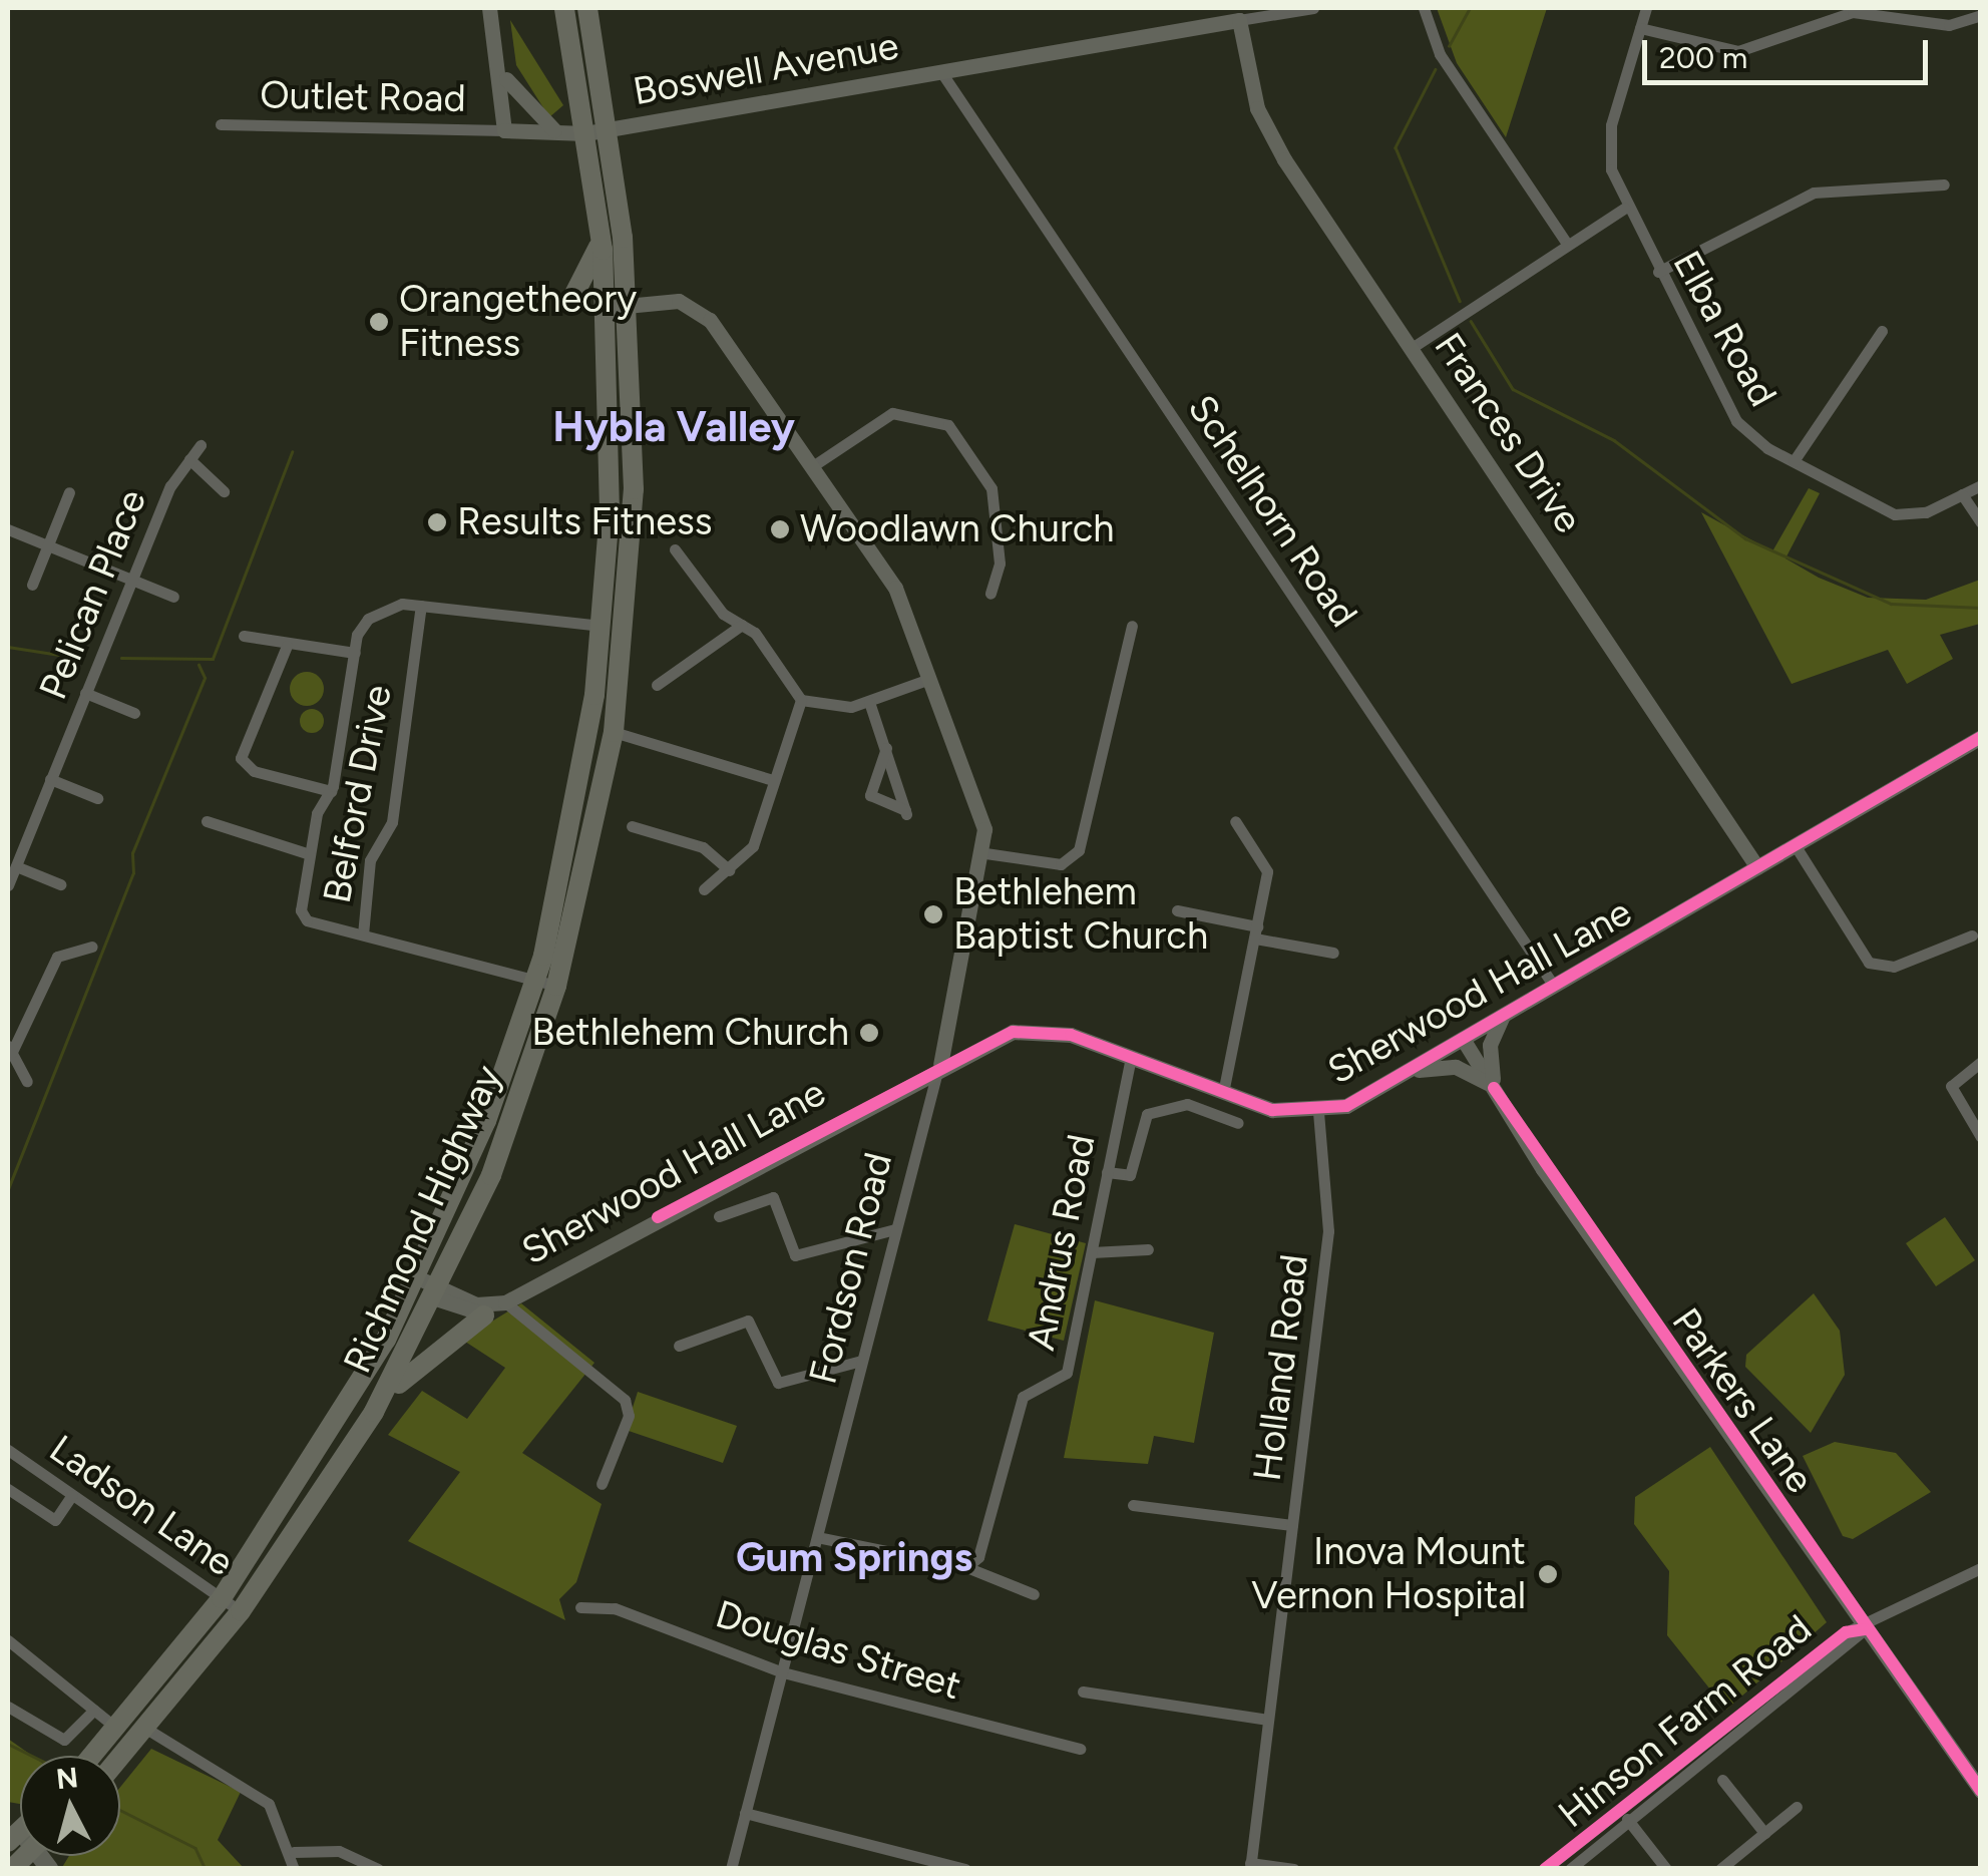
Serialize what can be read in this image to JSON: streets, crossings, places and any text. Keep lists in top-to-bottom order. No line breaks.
{"streets":{"highway":["Richmond Highway"],"main road":["Boswell Avenue","Frances Drive","Sherwood Hall Lane","Fordson Road","Parkers Lane"],"street":["Outlet Road","Elba Road","Schelhorn Road","Pelican Place","Belford Drive","Andrus Road","Holland Road","Ladson Lane","Douglas Street","Hinson Farm Road"]},"crossings":[["Boswell Avenue","Frances Drive"],["Boswell Avenue","Schelhorn Road"],["Boswell Avenue","Richmond Highway"],["Frances Drive","Sherwood Hall Lane"],["Schelhorn Road","Sherwood Hall Lane"],["Belford Drive","Richmond Highway"],["Sherwood Hall Lane","Richmond Highway"],["Sherwood Hall Lane","Andrus Road"],["Sherwood Hall Lane","Fordson Road"],["Sherwood Hall Lane","Holland Road"],["Sherwood Hall Lane","Parkers Lane"],["Richmond Highway","Fordson Road"],["Richmond Highway","Ladson Lane"],["Fordson Road","Douglas Street"],["Parkers Lane","Hinson Farm Road"]],"districts":["Hybla Valley","Gum Springs"],"places":["Orangetheory Fitness","Results Fitness","Woodlawn Church","Bethlehem Baptist Church","Bethlehem Church","Inova Mount Vernon Hospital"],"scale_bar":"200 m","north":"top"}
